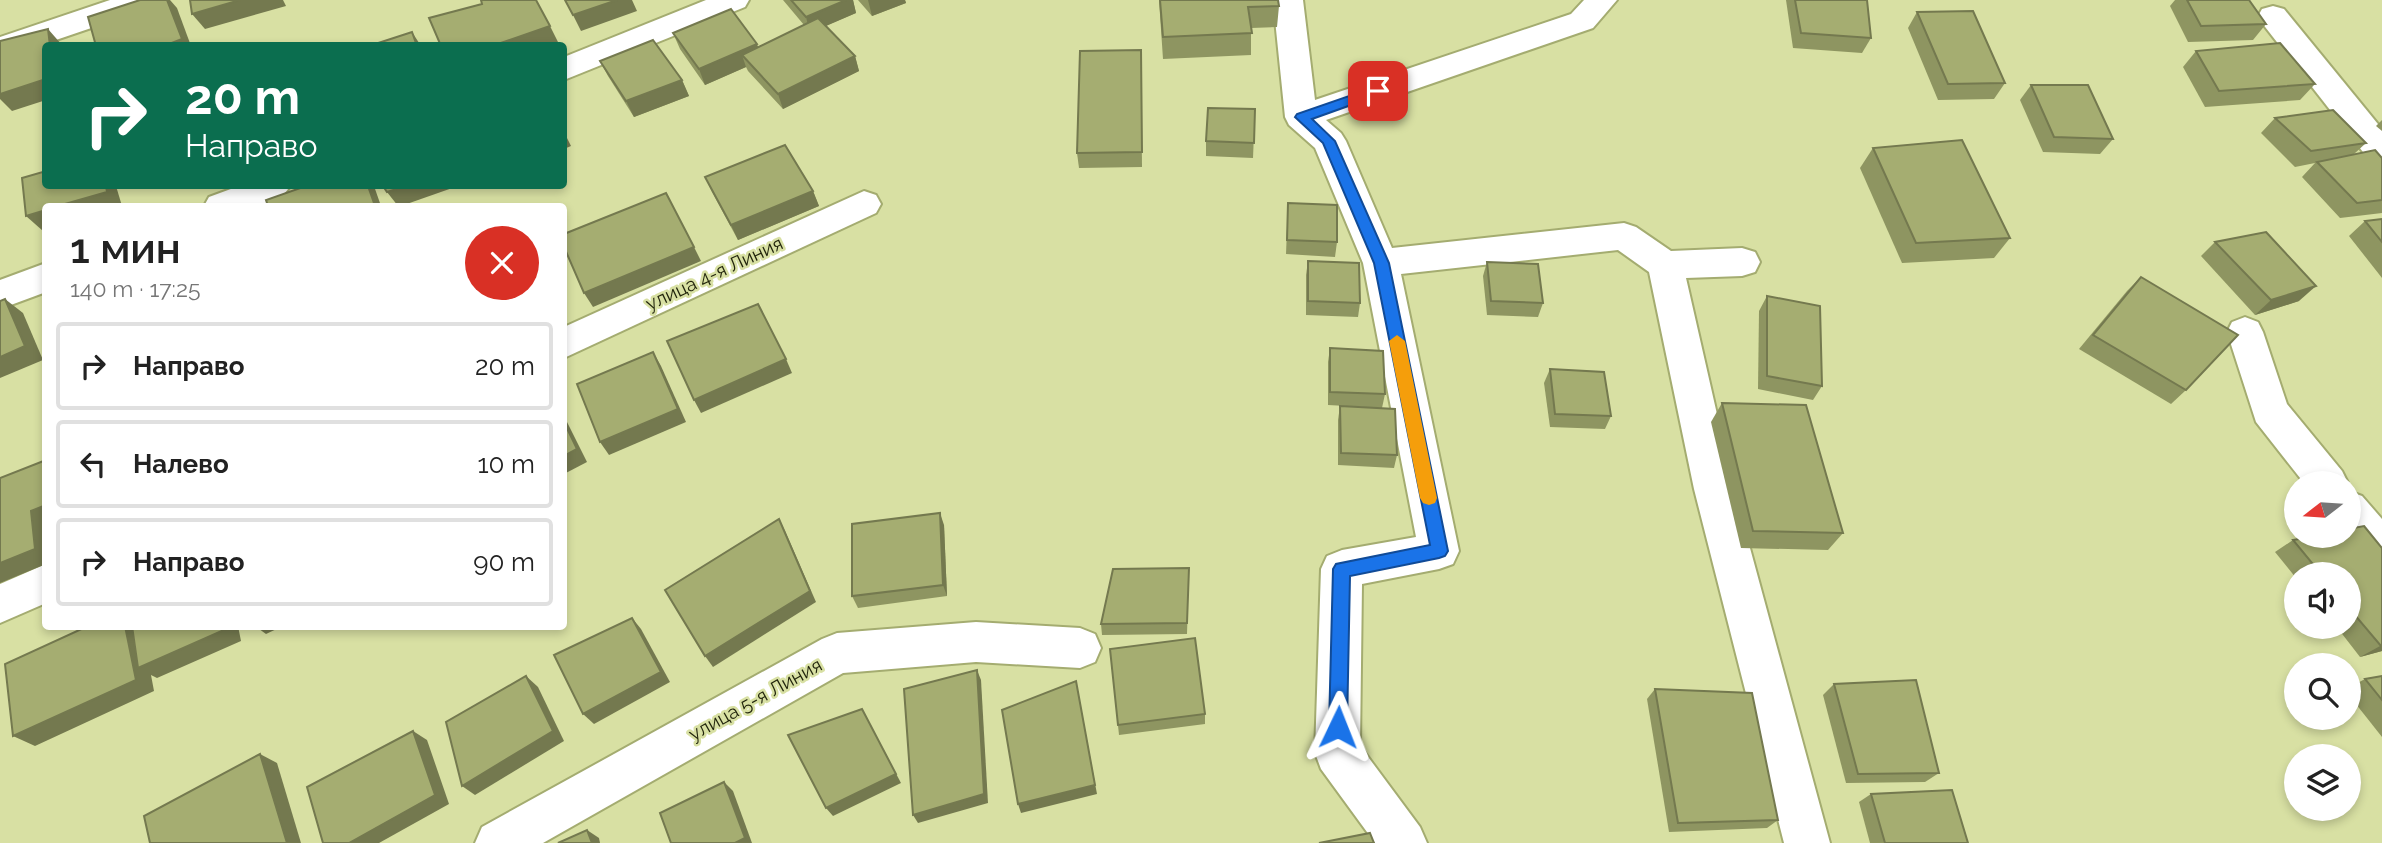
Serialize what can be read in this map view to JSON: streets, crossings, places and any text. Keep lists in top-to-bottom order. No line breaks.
{"streets":{"street":["улица 4-я Линия","улица 5-я Линия"]},"north":"left","page":{"turn":["20 m","Направо"],"heading":["1 мин","140 m · 17:25"],"list":[{"name":"Направо","value":"20 m"},{"name":"Налево","value":"10 m"},{"name":"Направо","value":"90 m"}]}}
